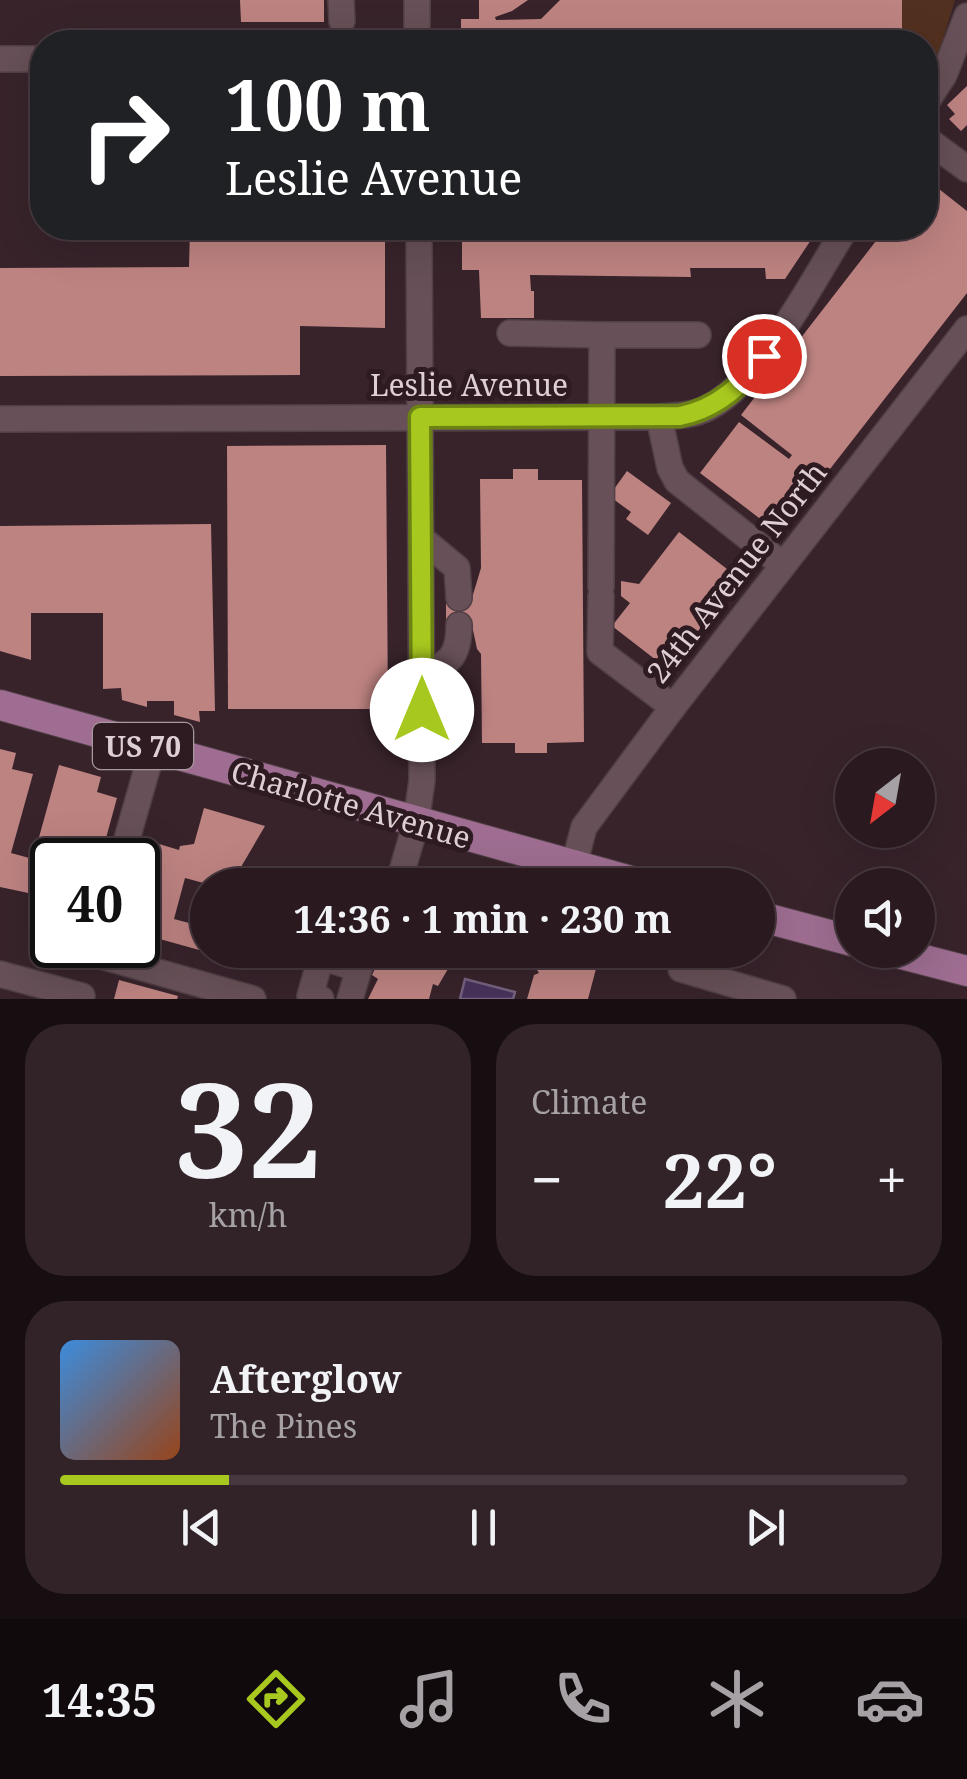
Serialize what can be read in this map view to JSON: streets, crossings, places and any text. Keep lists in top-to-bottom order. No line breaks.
{"streets":{"main road":["US 70","Charlotte Avenue"],"street":["Leslie Avenue","24th Avenue North"]},"crossings":[["24th Avenue North","Charlotte Avenue"]],"north":"bottom left","page":{"turn":["100 m","Leslie Avenue"],"limit":"40","trip":"14:36 · 1 min · 230 m","tile":[["32","km/h"],"Climate"],"heat":["−","22°","+"],"song":["Afterglow","The Pines"],"tabs":"14:35"}}
